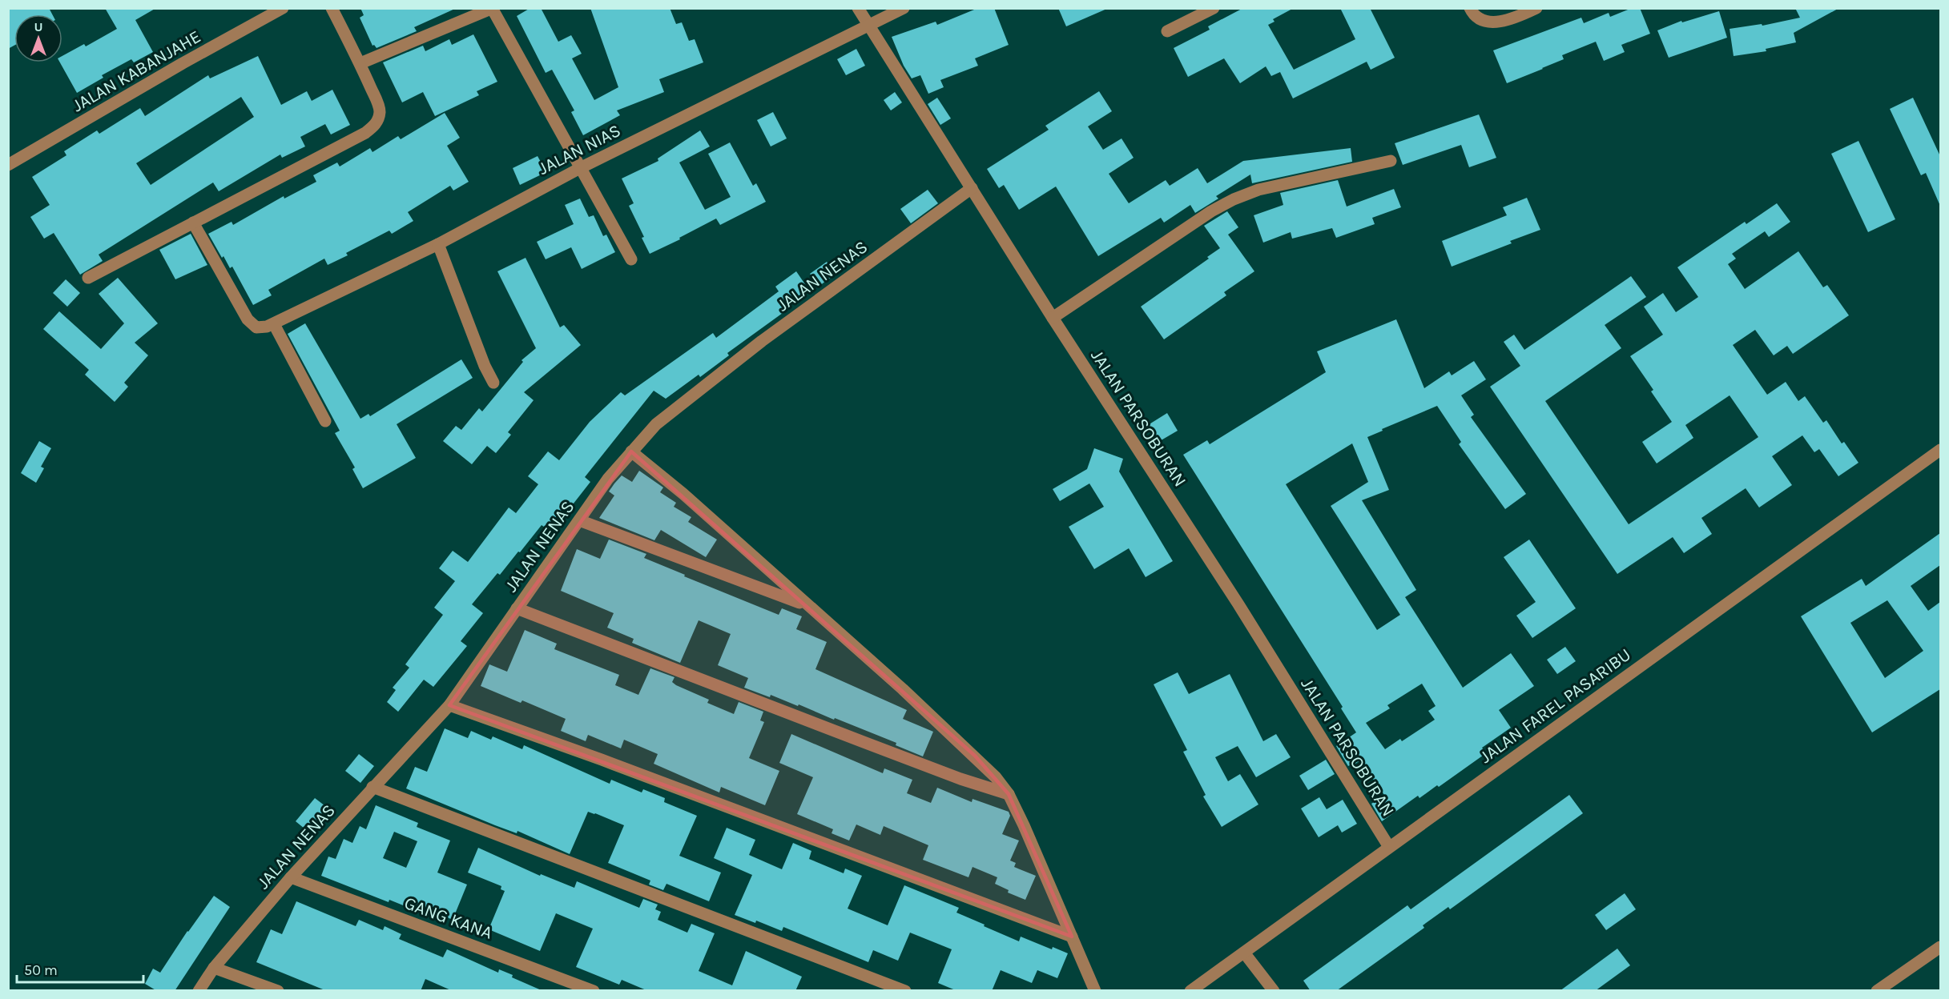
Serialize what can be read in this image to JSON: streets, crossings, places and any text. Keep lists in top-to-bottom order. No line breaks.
{"streets":{"street":["JALAN KABANJAHE","JALAN NIAS","JALAN NENAS","JALAN PARSOBURAN","JALAN FAREL PASARIBU","GANG KANA"]},"crossings":[["JALAN NIAS","JALAN PARSOBURAN"],["JALAN NENAS","JALAN PARSOBURAN"],["JALAN NENAS","GANG KANA"],["JALAN PARSOBURAN","JALAN FAREL PASARIBU"]],"scale_bar":"50 m","north":"top"}
